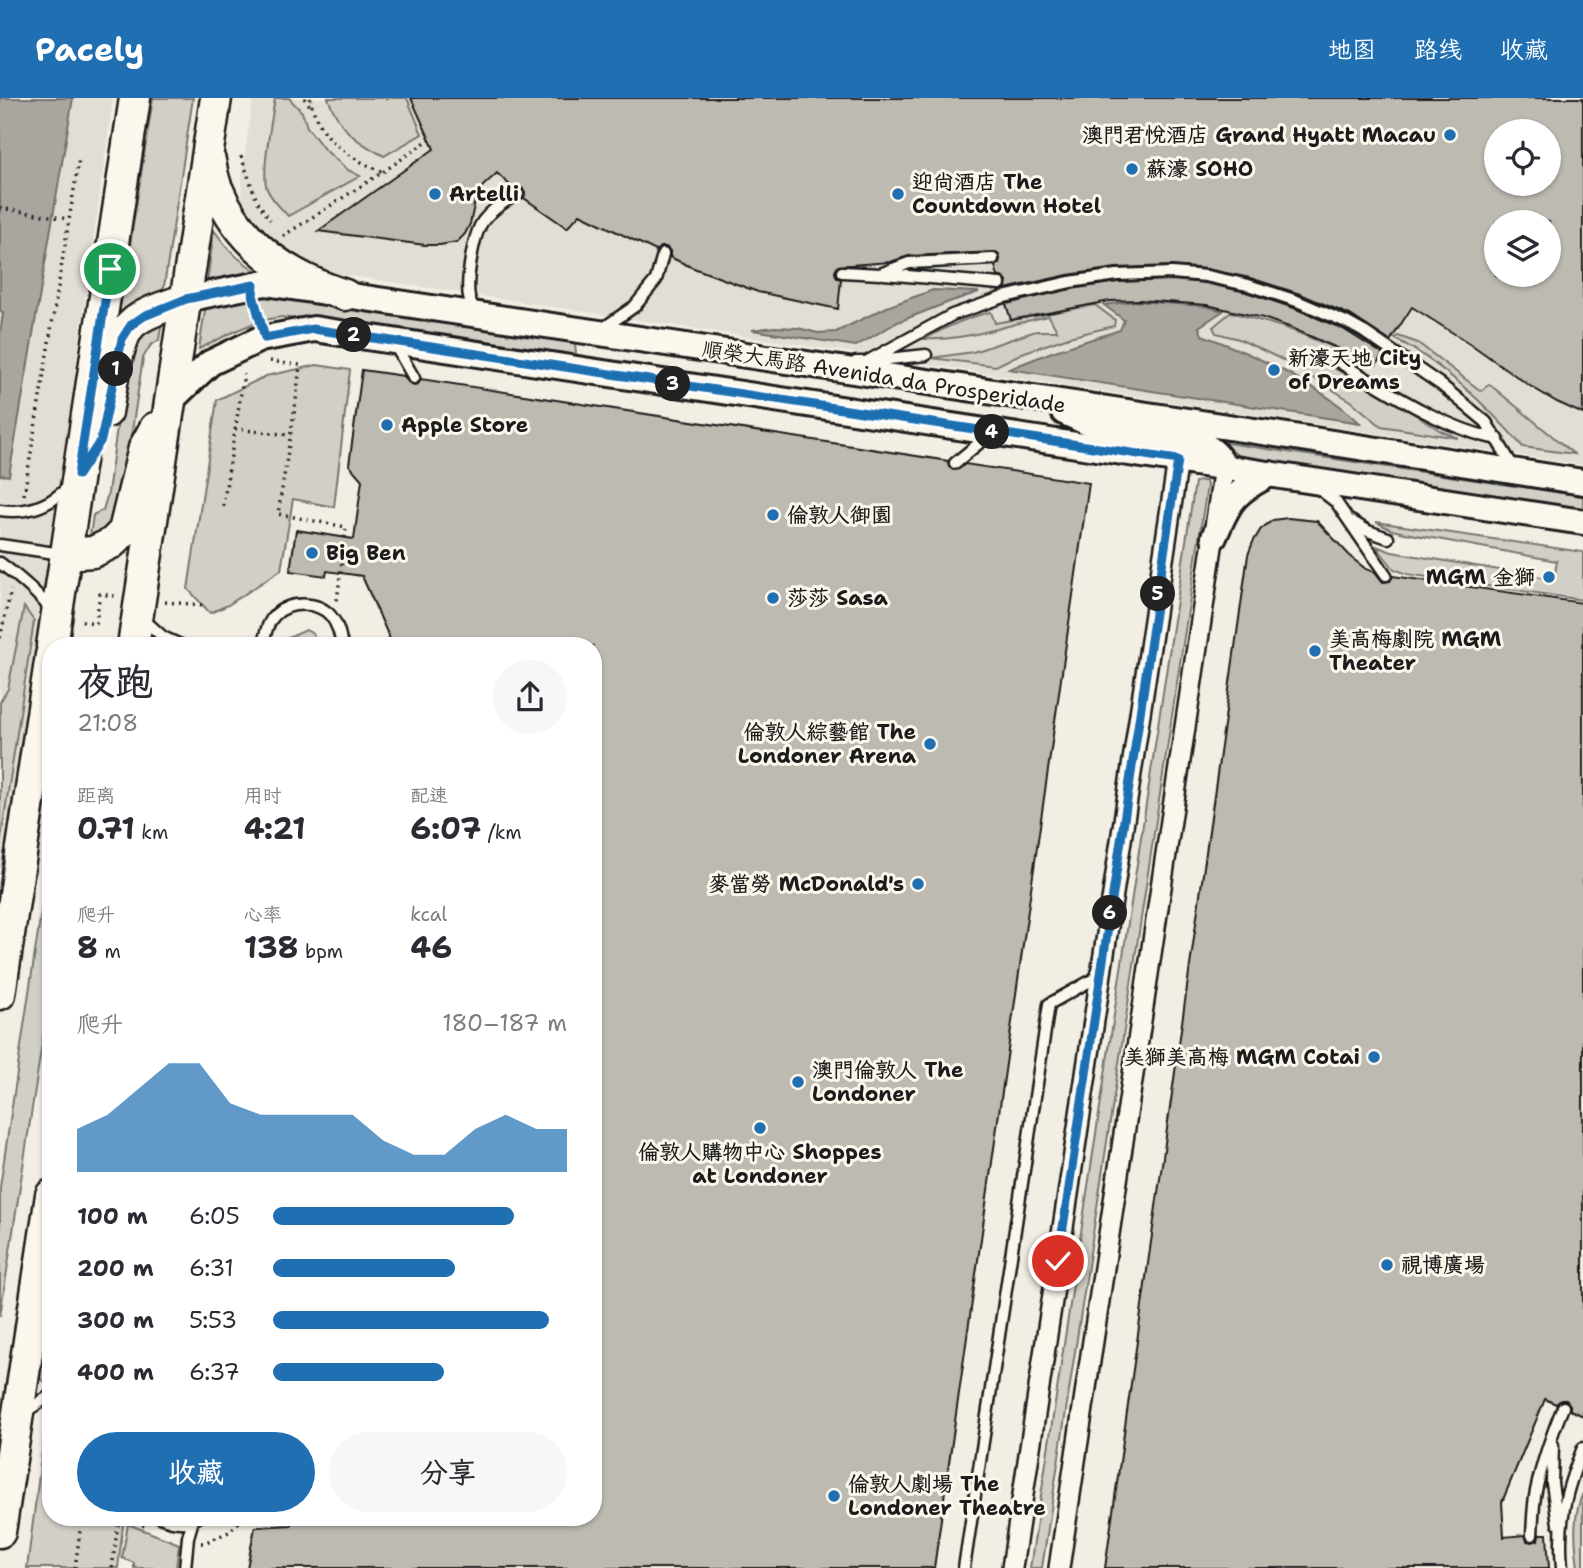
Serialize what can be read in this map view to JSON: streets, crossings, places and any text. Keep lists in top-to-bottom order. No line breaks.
{"streets":{"street":["順榮大馬路 Avenida da Prosperidade"]},"places":["澳門君悅酒店 Grand Hyatt Macau","蘇濠 SOHO","Artelli","迎尚酒店 The Countdown Hotel","新濠天地 City of Dreams","Apple Store","倫敦人御園","Big Ben","MGM 金獅","莎莎 Sasa","美高梅劇院 MGM Theater","倫敦人綜藝館 The Londoner Arena","麥當勞 McDonald's","美獅美高梅 MGM Cotai","澳門倫敦人 The Londoner","倫敦人購物中心 Shoppes at Londoner","視博廣場","倫敦人劇場 The Londoner Theatre"],"page":{"header":"Pacely","nav":["地图","路线","收藏"],"pins":["2","1","3","4","5","6"],"heading":["夜跑","21:08"],"stats":[["距离","0.71 km"],["用时","4:21"],["配速","6:07 /km"],["爬升","8 m"],["心率","138 bpm"],["kcal","46"]],"chart":["爬升","180–187 m"],"list":[{"name":"100 m","note":"6:05"},{"name":"200 m","note":"6:31"},{"name":"300 m","note":"5:53"},{"name":"400 m","note":"6:37"}],"buttons":["收藏","分享"]}}
